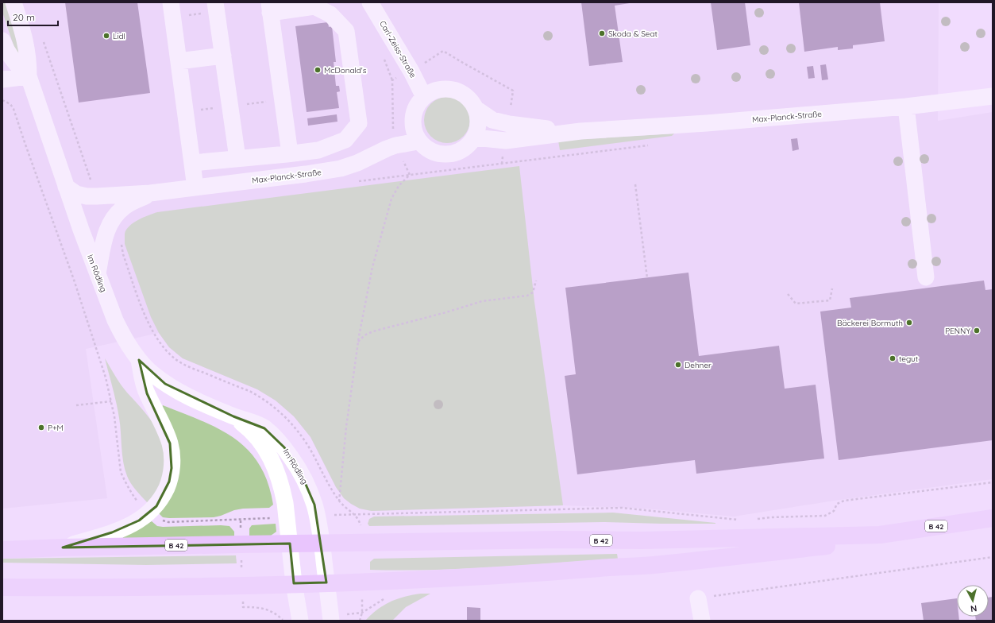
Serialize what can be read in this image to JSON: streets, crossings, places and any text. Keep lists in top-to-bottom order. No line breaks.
{"streets":{"main road":["B 42"],"street":["Carl-Zeiss-Straße","Max-Planck-Straße","Im Rödling"]},"crossings":[["Carl-Zeiss-Straße","Max-Planck-Straße"],["Max-Planck-Straße","Im Rödling"],["Im Rödling","B 42"]],"places":["Skoda & Seat","Lidl","McDonald's","Bäckerei Bormuth","PENNY","tegut","Dehner","P+M"],"scale_bar":"20 m","north":"bottom"}
